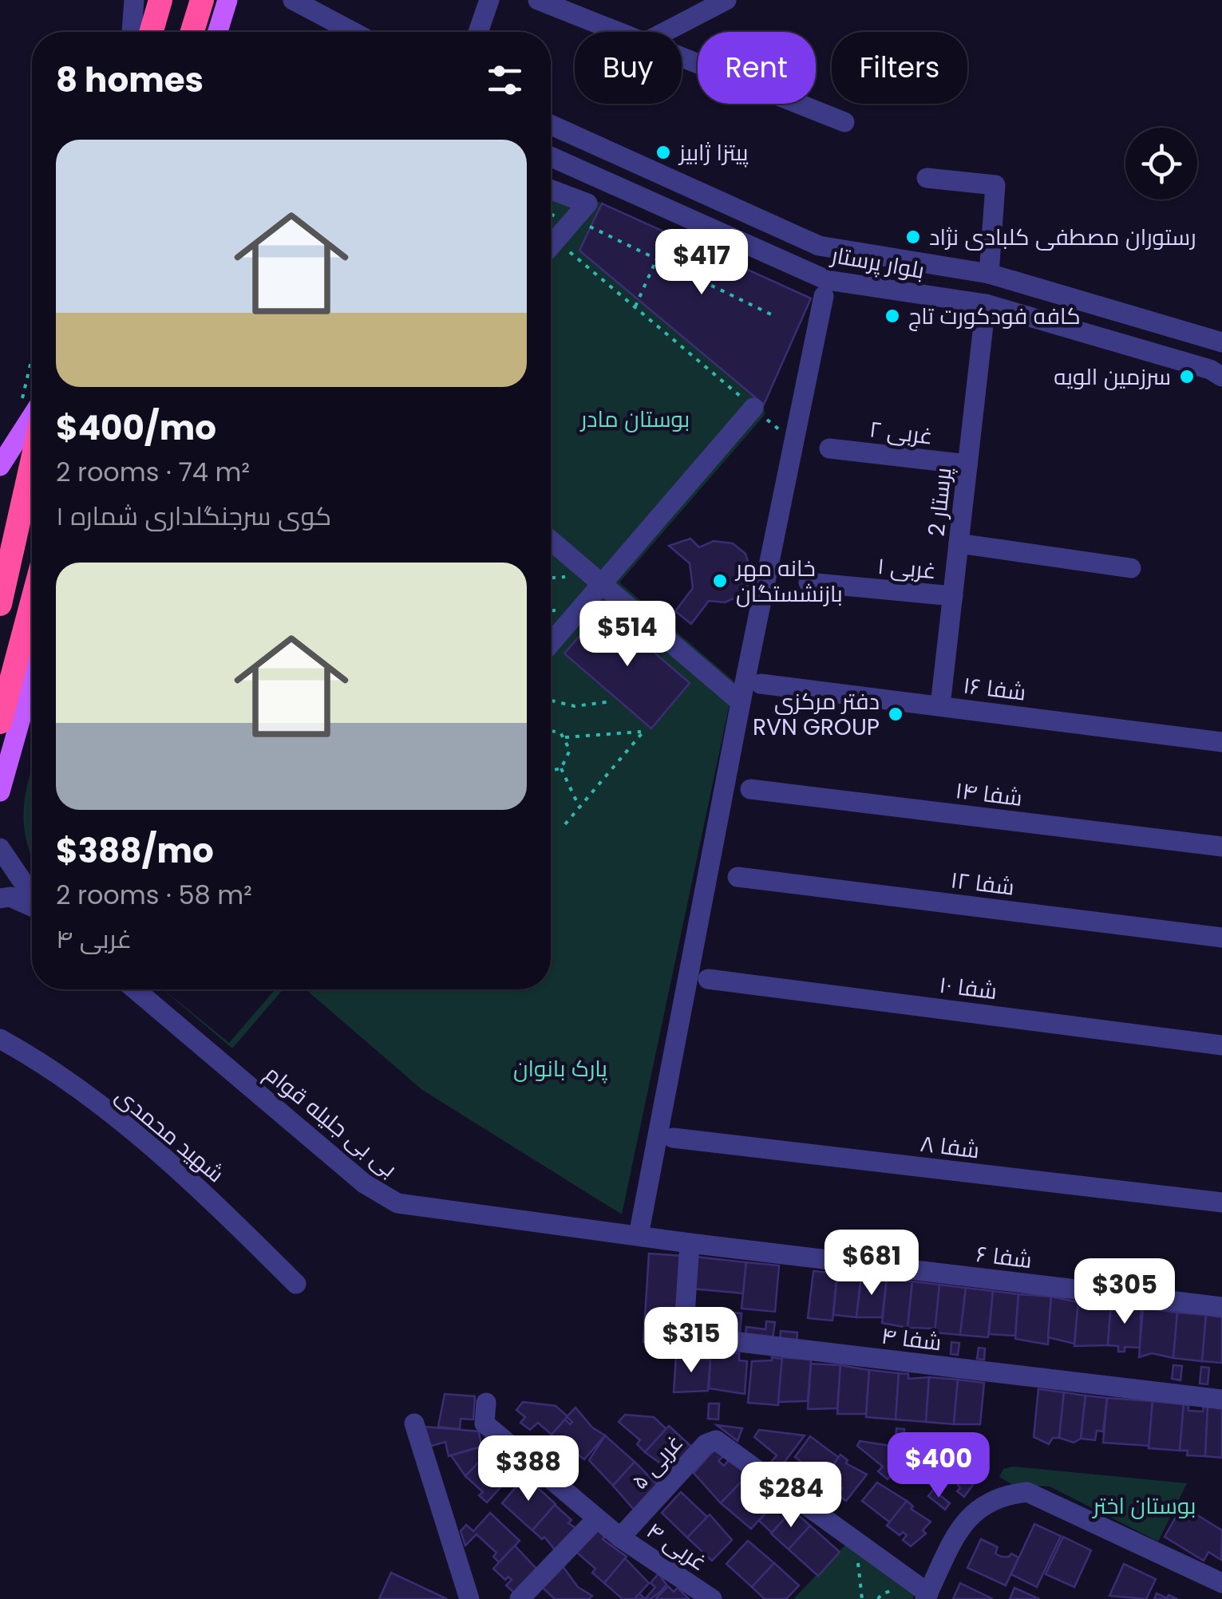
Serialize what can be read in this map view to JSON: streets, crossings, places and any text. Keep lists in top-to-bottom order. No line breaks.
{"streets":{"street":["بلوار پرستار","۲ غربی","پرستار 2","۱ غربی","شفا ۱۶","شفا ۱۴","شفا ۱۲","شفا ۱۰","بی بی جلیله قوام","شهید محمدی","شفا ۸","شفا ۶","شفا ۴","غربی ۵","غربی ۴"]},"crossings":[["بلوار پرستار","پرستار 2"],["۲ غربی","پرستار 2"],["پرستار 2","۱ غربی"],["پرستار 2","شفا ۱۶"],["بی بی جلیله قوام","شفا ۶"],["شفا ۶","شفا ۴"],["غربی ۵","غربی ۴"]],"parks":["بوستان مادر","پارک بانوان","بوستان اختر"],"places":["پیتزا ژابیز","رستوران مصطفی کلبادی نژاد","کافه فودکورت تاج","سرزمین الویه","خانه مهر بازنشستگان","دفتر مرکزی RVN GROUP"],"page":{"chip":["Buy","Rent","Filters"],"heading":"8 homes","list":[{"name":"$400/mo","note":"2 rooms · 74 m² · کوی سرجنگلداری شماره ۱"},{"name":"$388/mo","note":"2 rooms · 58 m² · غربی ۴"}],"price":["$417","$514","$681","$305","$315","$400","$388","$284"]}}
